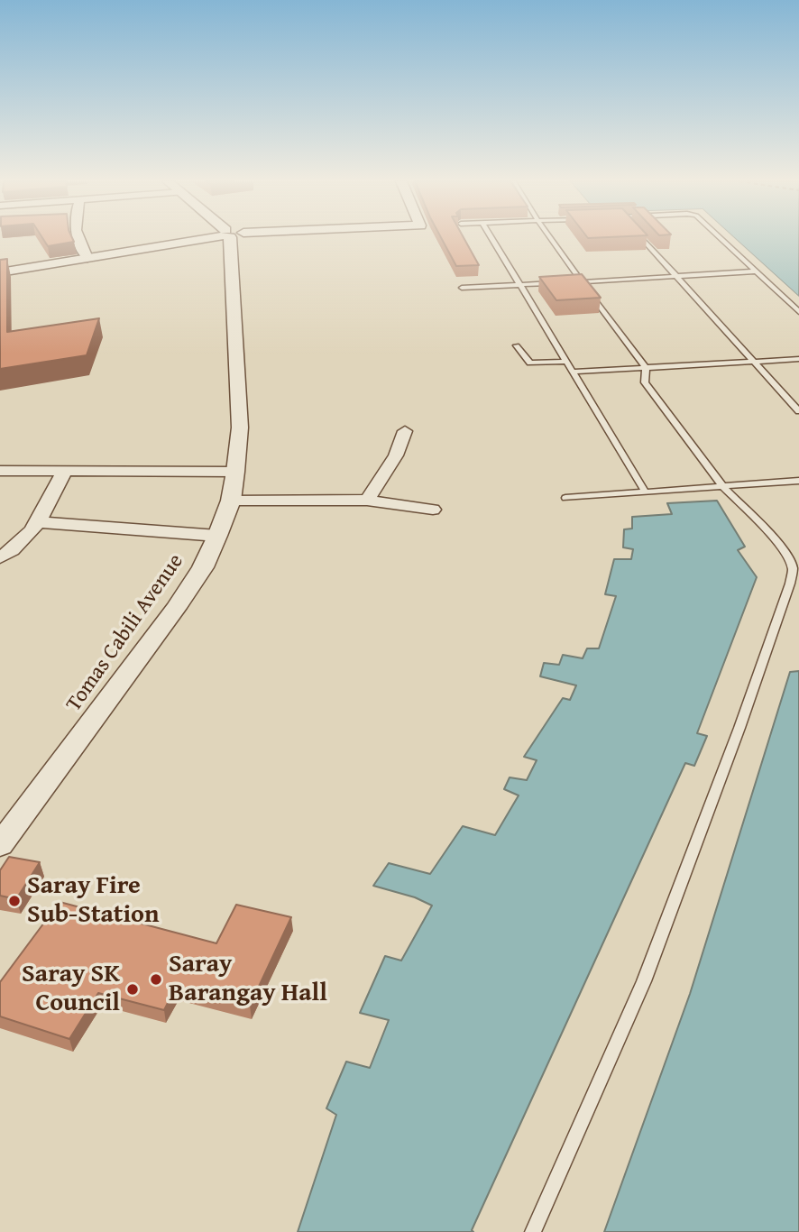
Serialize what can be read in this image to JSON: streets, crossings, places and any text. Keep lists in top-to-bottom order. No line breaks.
{"streets":{"street":["Tomas Cabili Avenue"]},"places":["Saray Fire Sub-Station","Saray Barangay Hall","Saray SK Council"]}
